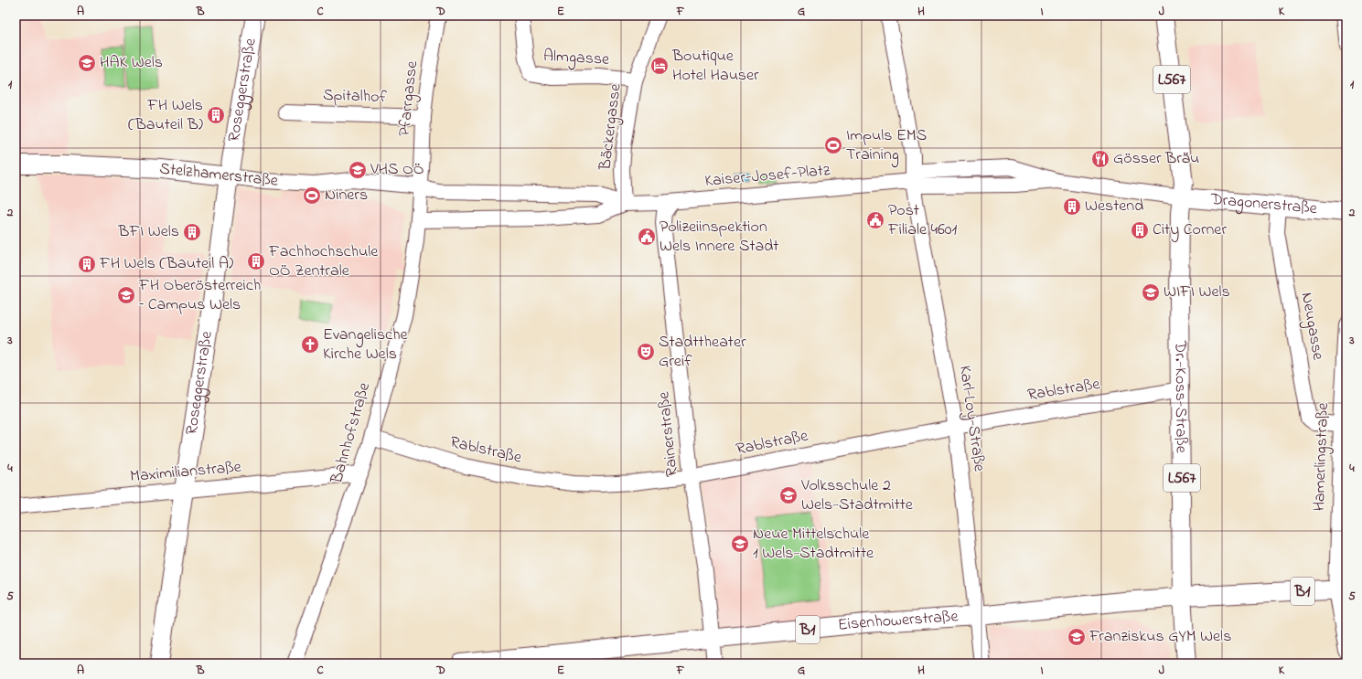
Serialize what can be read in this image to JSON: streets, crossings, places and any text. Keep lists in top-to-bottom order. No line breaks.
{"streets":{"main road":["L567","Roseggerstraße","Stelzhamerstraße","Dragonerstraße","Dr.-Koss-Straße","B1","Eisenhowerstraße"],"street":["Almgasse","Spitalhof","Pfarrgasse","Bäckergasse","Kaiser-Josef-Platz","Neugasse","Rablstraße","Karl-Loy-Straße","Bahnhofstraße","Rainerstraße","Hamerlingstraße","Maximilianstraße"]},"crossings":[["Almgasse","Bäckergasse"],["L567","Kaiser-Josef-Platz"],["L567","Dragonerstraße"],["L567","Dr.-Koss-Straße"],["Roseggerstraße","Stelzhamerstraße"],["Roseggerstraße","Maximilianstraße"],["Spitalhof","Pfarrgasse"],["Pfarrgasse","Stelzhamerstraße"],["Pfarrgasse","Kaiser-Josef-Platz"],["Pfarrgasse","Bahnhofstraße"],["Bäckergasse","Kaiser-Josef-Platz"],["Stelzhamerstraße","Kaiser-Josef-Platz"],["Stelzhamerstraße","Bahnhofstraße"],["Kaiser-Josef-Platz","Dragonerstraße"],["Kaiser-Josef-Platz","Dr.-Koss-Straße"],["Kaiser-Josef-Platz","Karl-Loy-Straße"],["Kaiser-Josef-Platz","Bahnhofstraße"],["Kaiser-Josef-Platz","Rainerstraße"],["Dragonerstraße","Neugasse"],["Dragonerstraße","Dr.-Koss-Straße"],["Neugasse","Hamerlingstraße"],["Rablstraße","Dr.-Koss-Straße"],["Rablstraße","Karl-Loy-Straße"],["Rablstraße","Bahnhofstraße"],["Rablstraße","Rainerstraße"],["Dr.-Koss-Straße","B1"],["Dr.-Koss-Straße","Eisenhowerstraße"],["Karl-Loy-Straße","Eisenhowerstraße"],["Bahnhofstraße","Maximilianstraße"],["Rainerstraße","Eisenhowerstraße"],["Hamerlingstraße","B1"],["B1","Eisenhowerstraße"]],"places":{"school or university":["HAK Wels","VHS OÖ","WIFI Wels","FH Oberösterreich – Campus Wels","Volksschule 2 Wels-Stadtmitte","Neue Mittelschule 1 Wels-Stadtmitte","Franziskus GYM Wels"],"hotel":["Boutique Hotel Hauser"],"building":["FH Wels (Bauteil B)","Westend","City Corner","BFI Wels","Fachhochschule OÖ Zentrale","FH Wels (Bauteil A)"],"sports":["Impuls EMS Training","Niners"],"restaurant":["Gösser Bräu"],"public building":["Post Filiale 4601","Polizeiinspektion Wels Innere Stadt"],"church":["Evangelische Kirche Wels"],"theatre":["Stadttheater Greif"]},"grid":{"columns":["A","B","C","D","E","F","G","H","I","J","K"],"rows":["1","2","3","4","5"]}}
